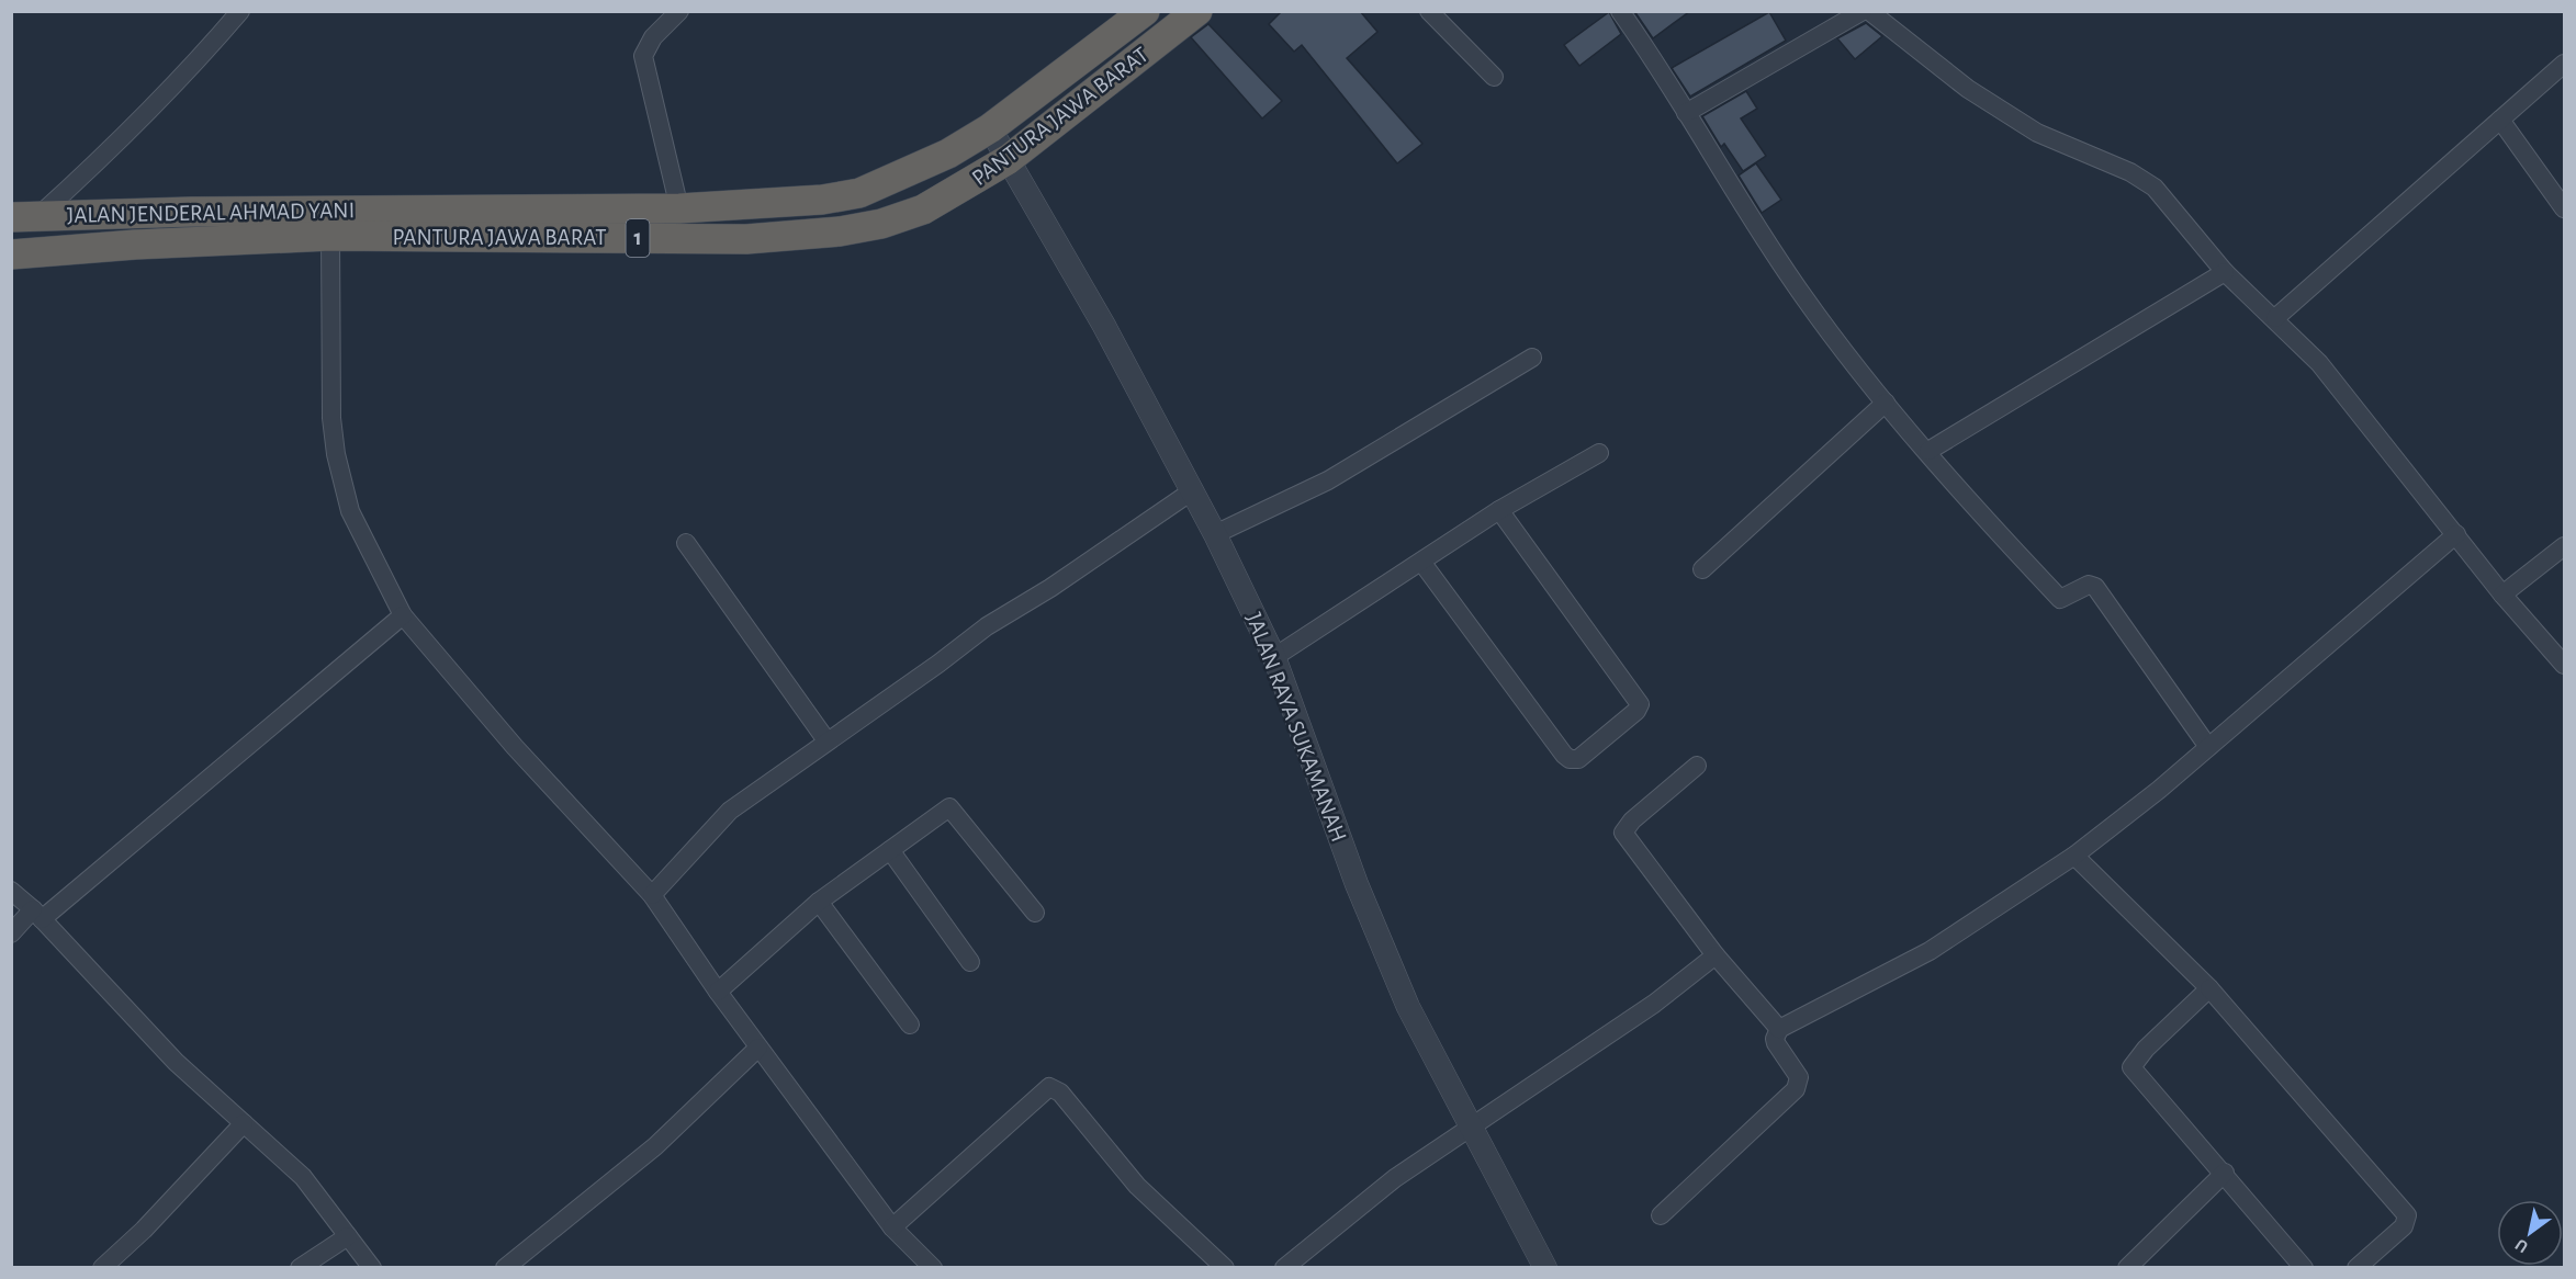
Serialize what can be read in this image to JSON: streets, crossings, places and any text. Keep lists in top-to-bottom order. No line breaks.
{"streets":{"highway":["PANTURA JAWA BARAT","JALAN JENDERAL AHMAD YANI","1"],"street":["JALAN RAYA SUKAMANAH"]},"crossings":[["PANTURA JAWA BARAT","JALAN RAYA SUKAMANAH"],["JALAN JENDERAL AHMAD YANI","JALAN RAYA SUKAMANAH"]],"north":"bottom left"}
